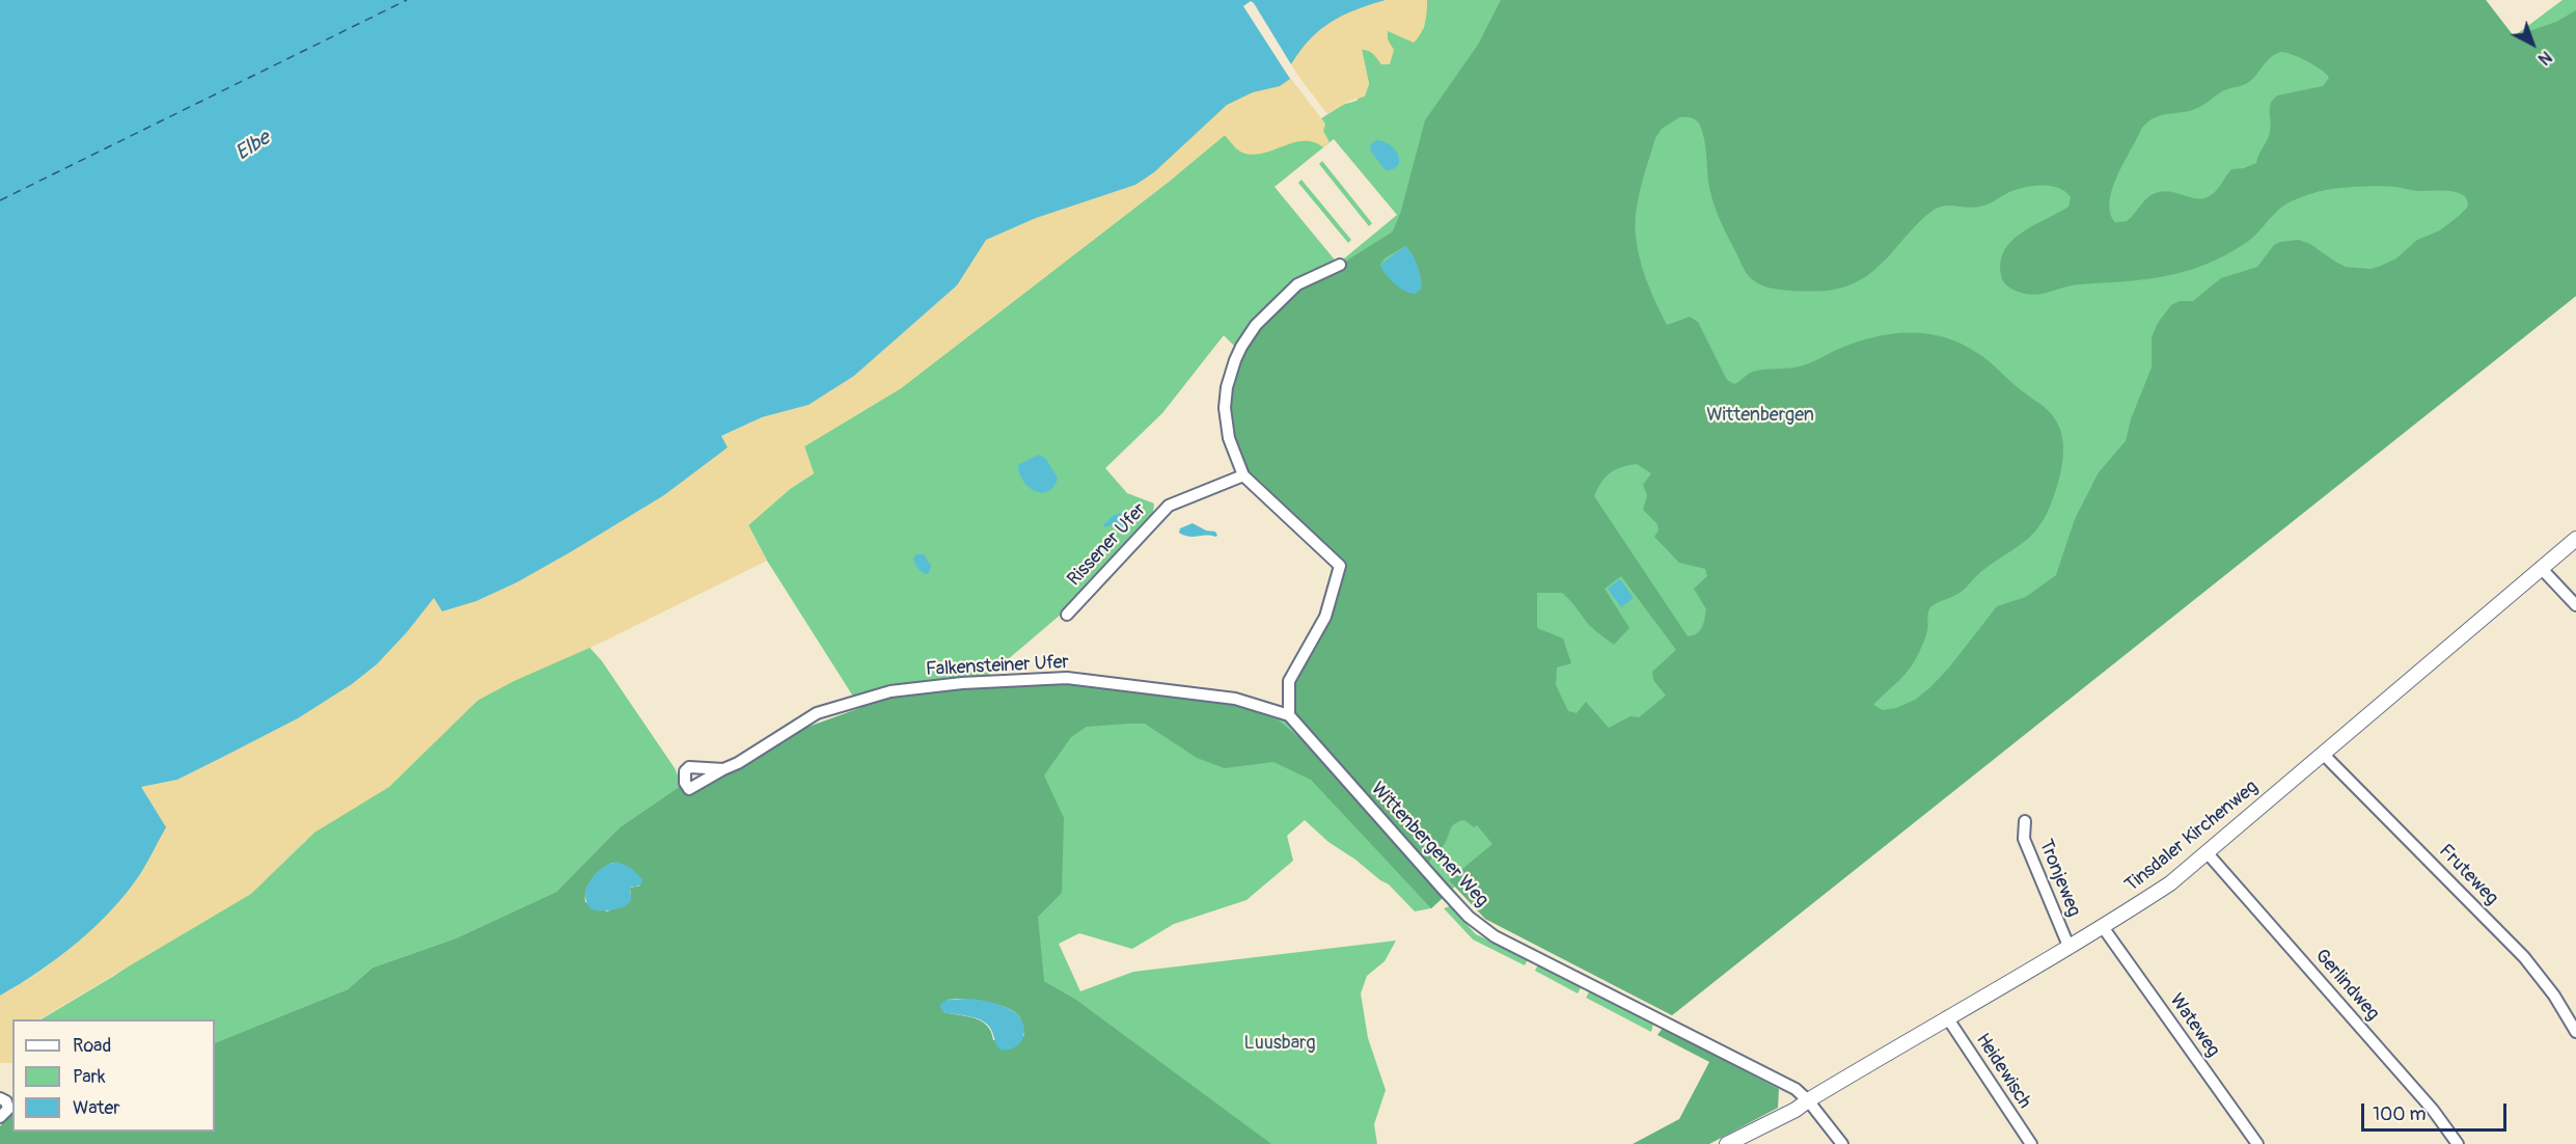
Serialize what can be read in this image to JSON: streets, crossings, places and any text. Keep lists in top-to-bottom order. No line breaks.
{"streets":{"street":["Rissener Ufer","Falkensteiner Ufer","Tinsdaler Kirchenweg","Wittenbergener Weg","Fruteweg","Tronjeweg","Gerlindweg","Wateweg","Heidewisch"]},"crossings":[["Falkensteiner Ufer","Wittenbergener Weg"],["Tinsdaler Kirchenweg","Wittenbergener Weg"],["Tinsdaler Kirchenweg","Fruteweg"],["Tinsdaler Kirchenweg","Tronjeweg"],["Tinsdaler Kirchenweg","Gerlindweg"],["Tinsdaler Kirchenweg","Wateweg"],["Tinsdaler Kirchenweg","Heidewisch"]],"water":["Elbe"],"parks":["Wittenbergen","Luusbarg"],"legend":["Road","Park","Water"],"scale_bar":"100 m","north":"bottom right"}
